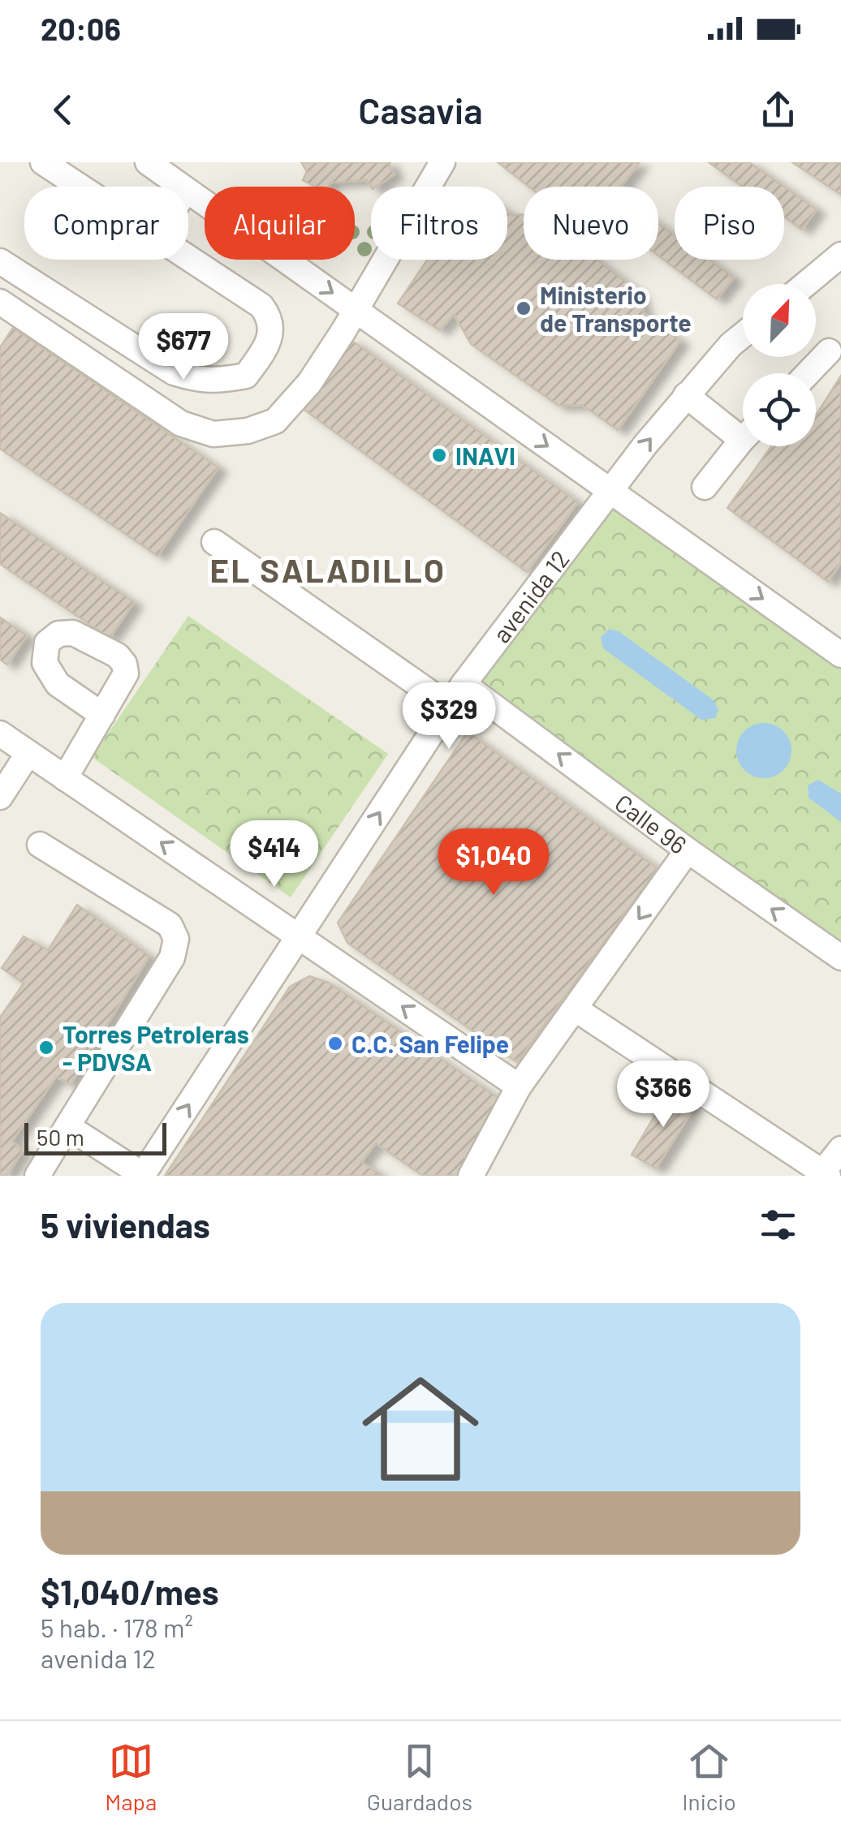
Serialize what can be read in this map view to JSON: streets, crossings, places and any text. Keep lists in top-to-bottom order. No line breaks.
{"streets":{"street":["avenida 12","Calle 96"]},"crossings":[["avenida 12","Calle 96"]],"one_way":["avenida 12"],"districts":["EL SALADILLO"],"places":["Ministerio de Transporte","INAVI","C.C. San Felipe","Torres Petroleras - PDVSA"],"scale_bar":"50 m","north":"top right","page":{"status":"20:06","header":"Casavia","chip":["Comprar","Alquilar","Filtros","Nuevo","Piso"],"price":["$677","$329","$414","$1,040","$366"],"scale":"50 m","heading":"5 viviendas","list":[{"name":"$1,040/mes","note":"5 hab. · 178 m² · avenida 12"}],"tabs":["Mapa","Guardados","Inicio"]}}
